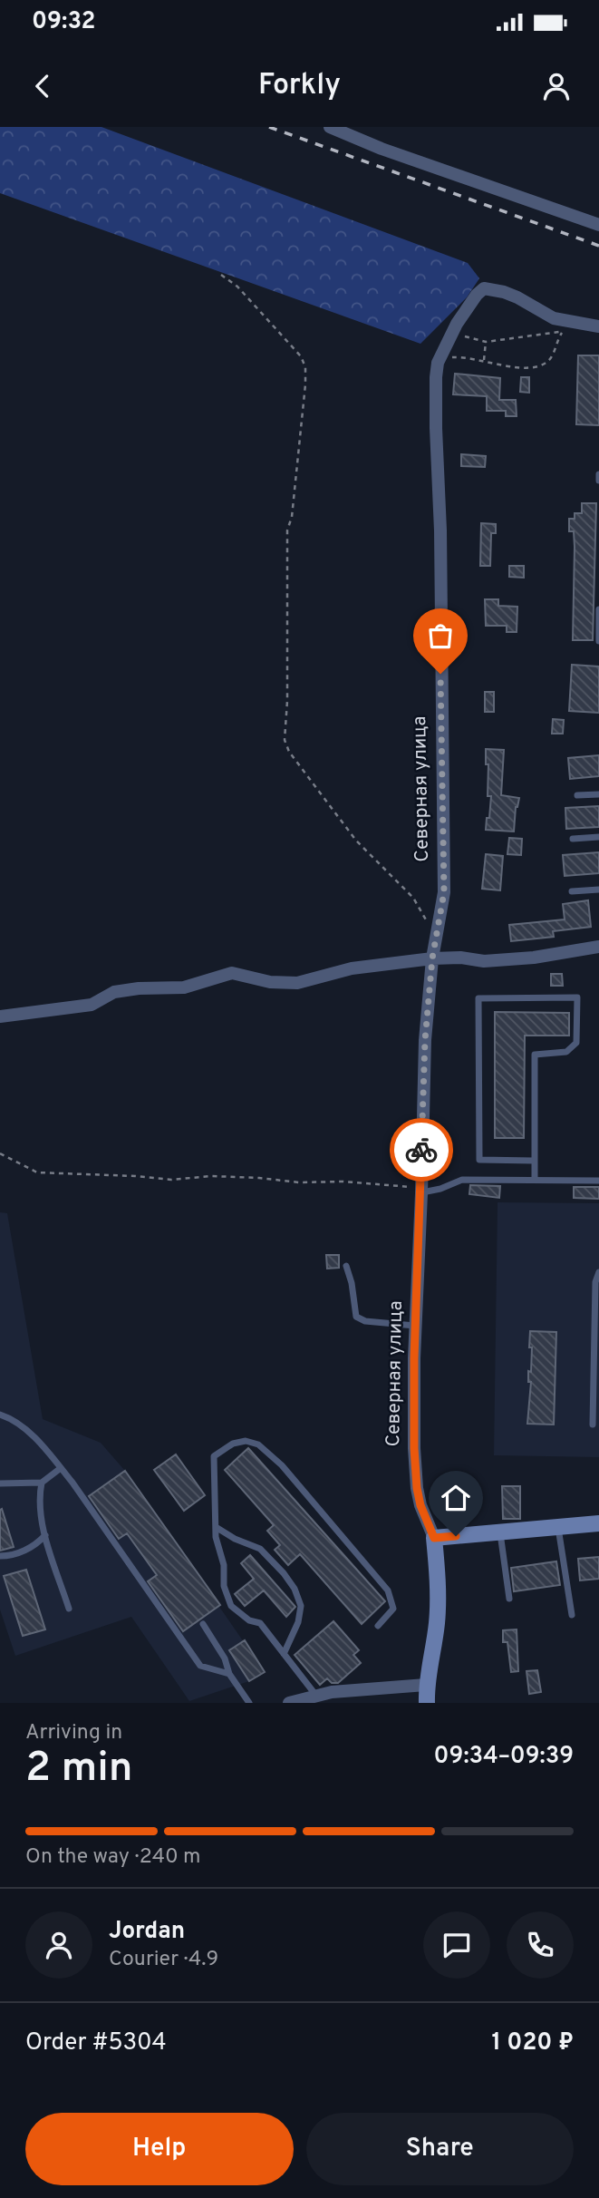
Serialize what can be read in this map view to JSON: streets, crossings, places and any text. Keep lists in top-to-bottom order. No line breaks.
{"streets":{"street":["Северная улица"]},"page":{"status":"09:32","header":"Forkly","heading":["2 min","Arriving in","09:34–09:39"],"panel":["Jordan","Courier · 4.9","Order #5304","1 020 ₽"],"bar":"On the way · 240 m","buttons":["Help","Share"]}}
